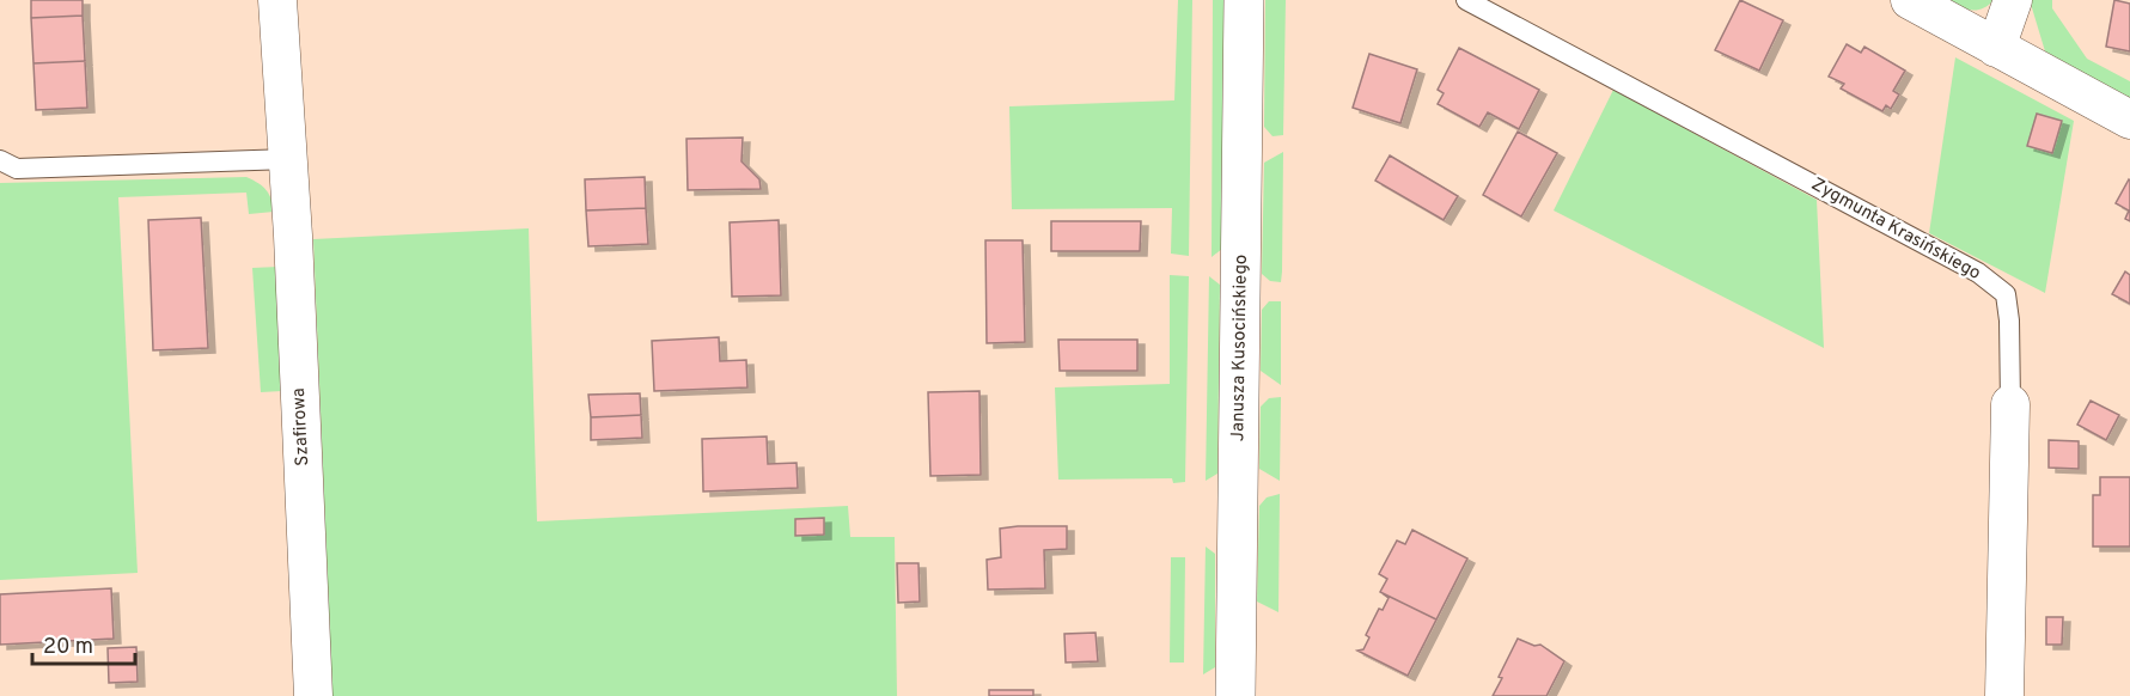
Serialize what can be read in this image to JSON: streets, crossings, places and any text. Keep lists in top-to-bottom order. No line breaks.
{"streets":{"street":["Zygmunta Krasińskiego","Janusza Kusocińskiego","Szafirowa"]},"scale_bar":"20 m"}
